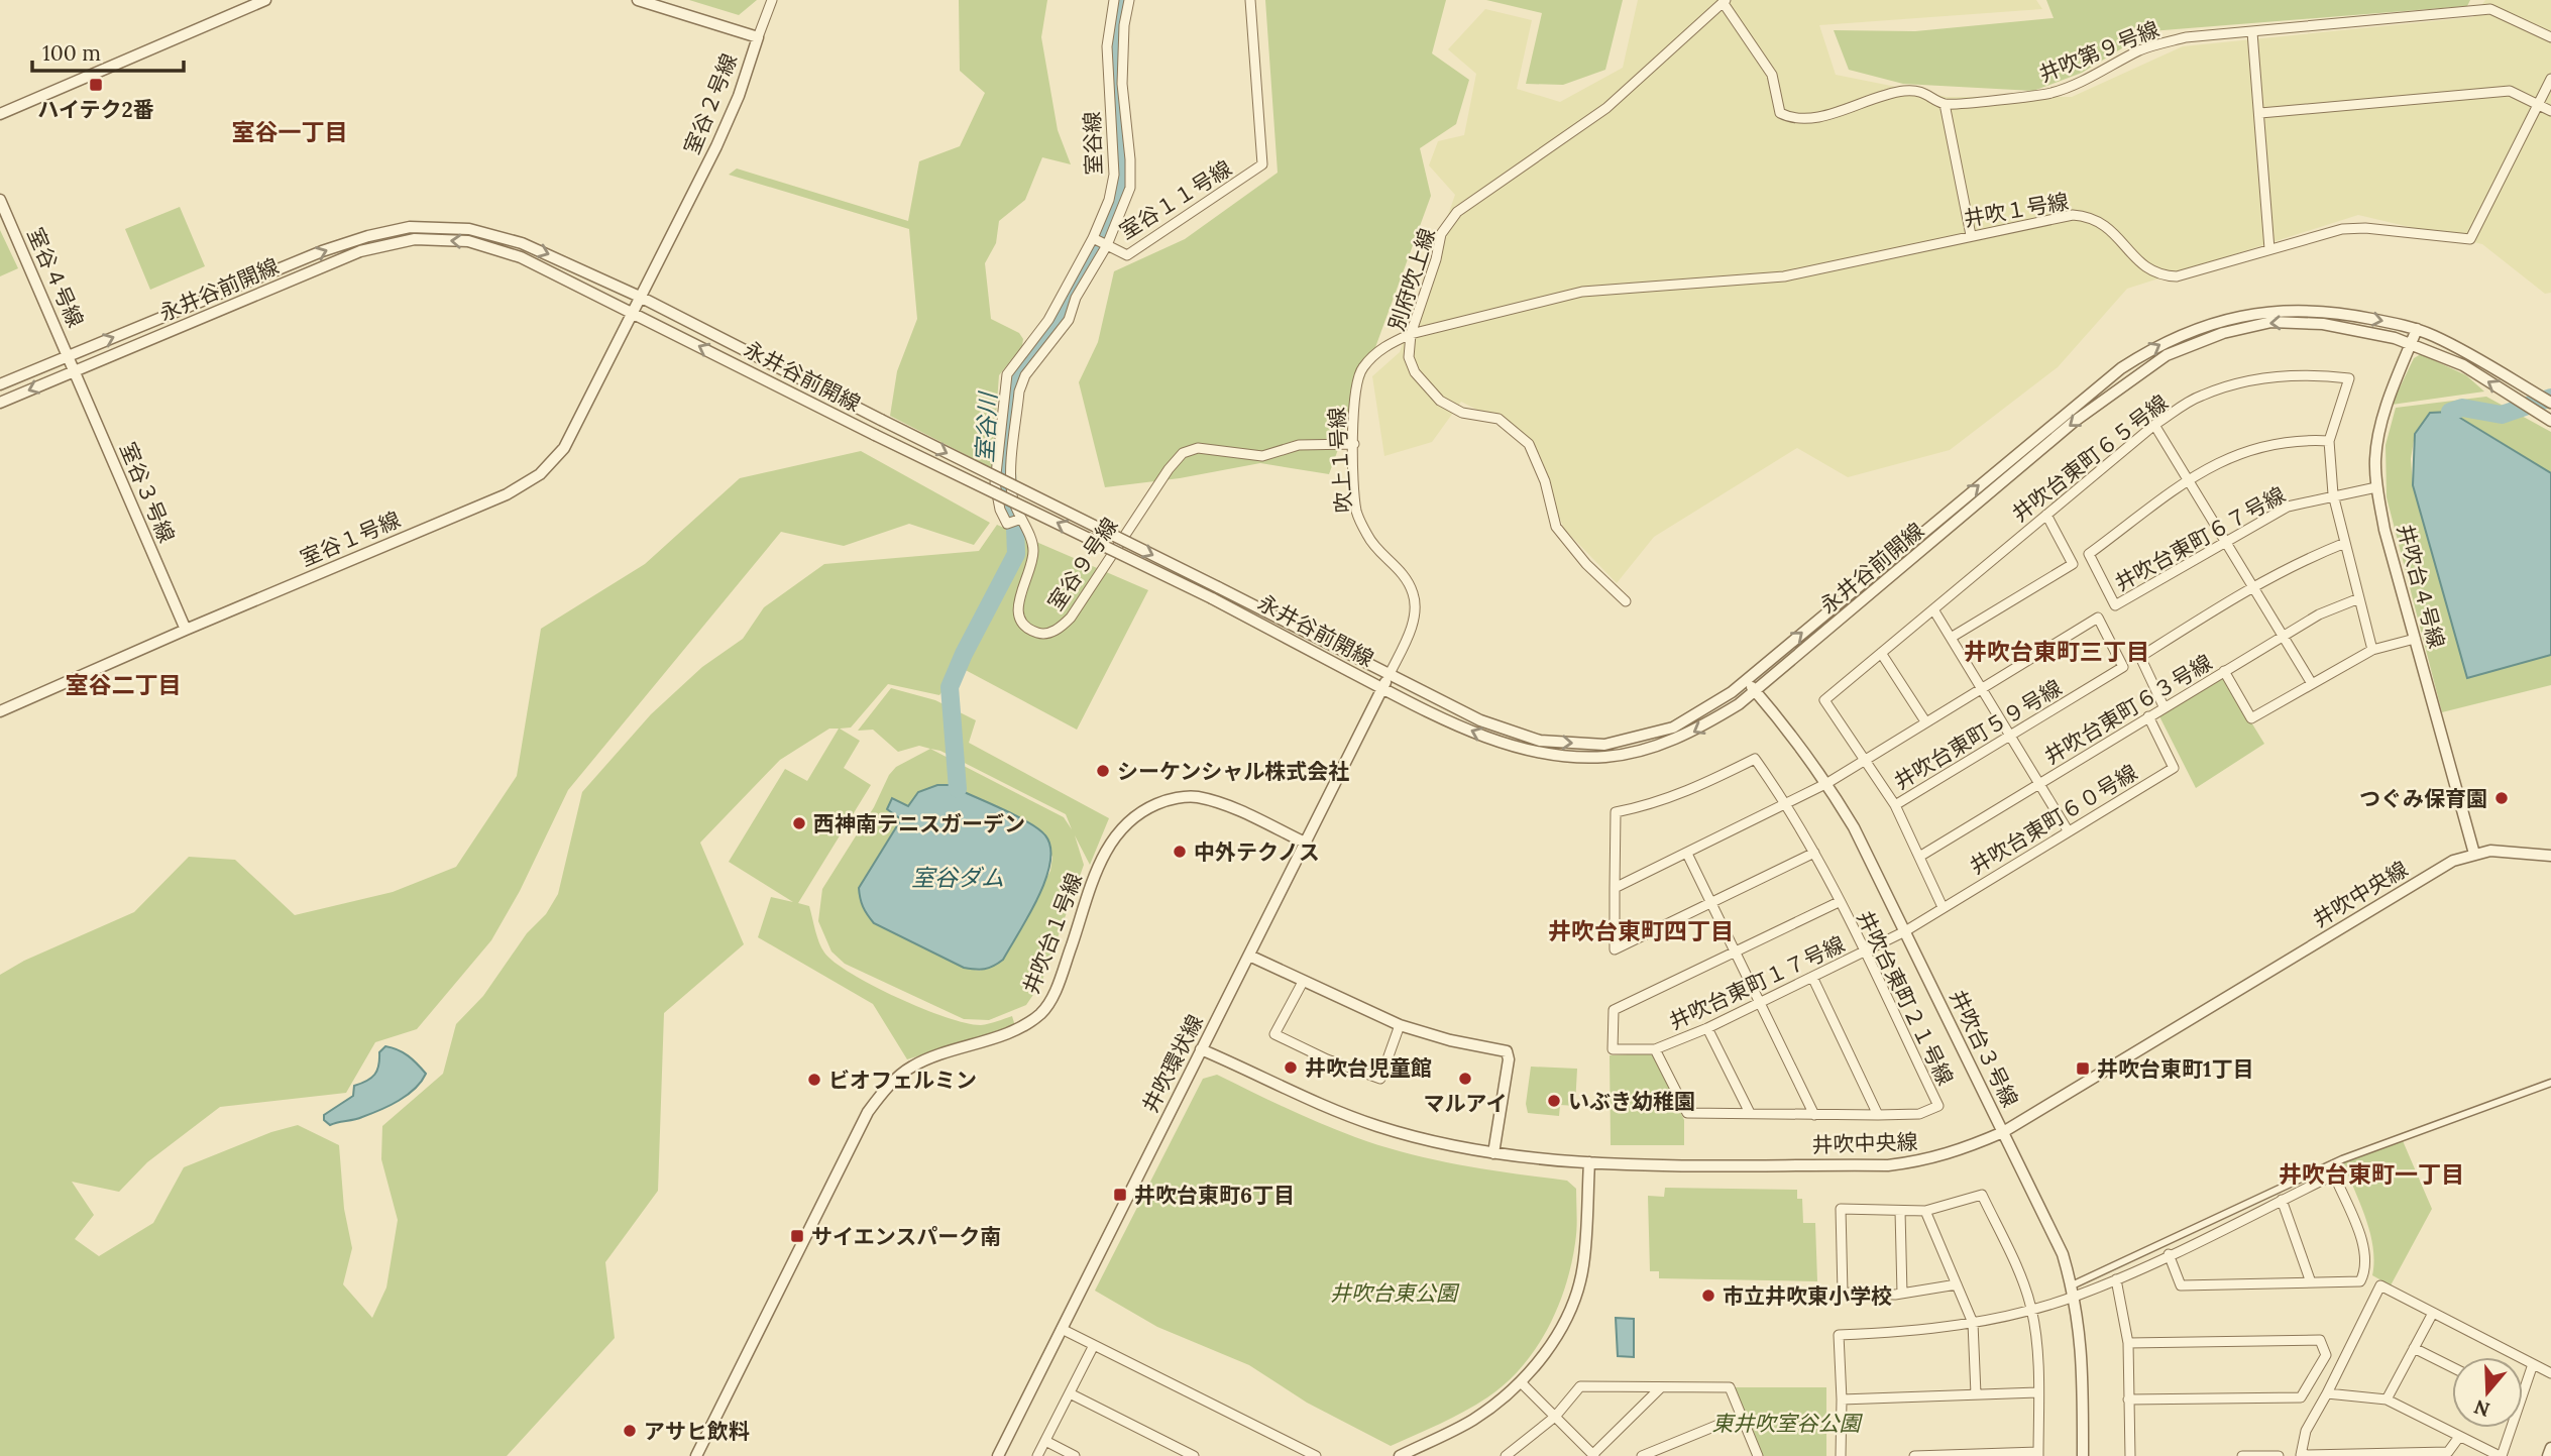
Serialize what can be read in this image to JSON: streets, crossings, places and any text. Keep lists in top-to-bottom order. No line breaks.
{"streets":{"street":["井吹第９号線","室谷２号線","室谷線","室谷１１号線","井吹１号線","室谷４号線","別府吹上線","永井谷前開線","井吹台東町６５号線","吹上１号線","室谷３号線","室谷１号線","井吹台東町６７号線","室谷９号線","井吹台４号線","井吹台東町６３号線","井吹台東町５９号線","井吹台東町６０号線","井吹中央線","井吹台１号線","井吹台東町１７号線","井吹台東町２１号線","井吹台３号線","井吹環状線"]},"crossings":[["井吹第９号線","別府吹上線"],["室谷２号線","永井谷前開線"],["室谷２号線","室谷１号線"],["室谷線","室谷９号線"],["室谷１１号線","室谷９号線"],["井吹１号線","別府吹上線"],["井吹１号線","吹上１号線"],["室谷４号線","永井谷前開線"],["室谷４号線","室谷３号線"],["別府吹上線","吹上１号線"],["永井谷前開線","吹上１号線"],["永井谷前開線","室谷３号線"],["永井谷前開線","室谷１号線"],["永井谷前開線","井吹台４号線"],["永井谷前開線","井吹台３号線"],["永井谷前開線","井吹環状線"],["井吹台東町６５号線","井吹台東町６７号線"],["井吹台東町６５号線","井吹台東町６３号線"],["井吹台東町６５号線","井吹台東町５９号線"],["吹上１号線","室谷９号線"],["吹上１号線","井吹環状線"],["室谷３号線","室谷１号線"],["井吹台東町６７号線","井吹台４号線"],["井吹台４号線","井吹中央線"],["井吹台東町６３号線","井吹台東町６０号線"],["井吹台東町５９号線","井吹台東町２１号線"],["井吹台東町５９号線","井吹台３号線"],["井吹台東町６０号線","井吹台東町１７号線"],["井吹台東町６０号線","井吹台３号線"],["井吹中央線","井吹台３号線"],["井吹中央線","井吹環状線"],["井吹台１号線","井吹環状線"],["井吹台東町１７号線","井吹台東町２１号線"],["井吹台東町１７号線","井吹台３号線"]],"districts":["室谷一丁目","井吹台東町三丁目","室谷二丁目","井吹台東町四丁目","井吹台東町一丁目"],"water":["室谷川","室谷ダム"],"parks":["井吹台東公園","東井吹室谷公園"],"places":{"transit":["ハイテク2番","井吹台東町1丁目","井吹台東町6丁目","サイエンスパーク南"],"other":["シーケンシャル株式会社","つぐみ保育園","西神南テニスガーデン","中外テクノス","井吹台児童館","マルアイ","ビオフェルミン","いぶき幼稚園","市立井吹東小学校","アサヒ飲料"]},"scale_bar":"100 m","north":"bottom"}
